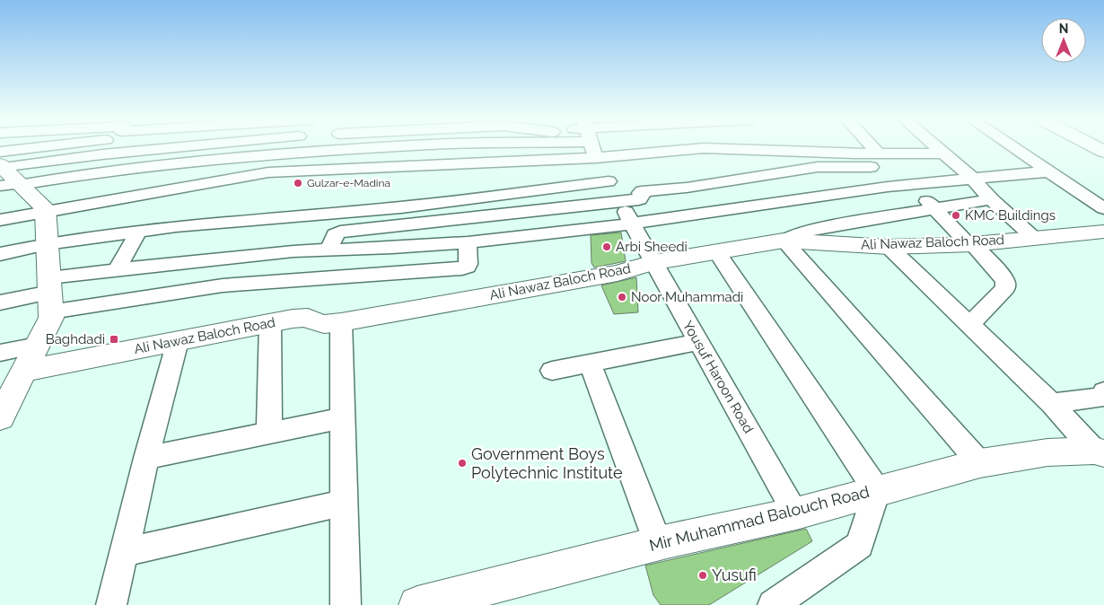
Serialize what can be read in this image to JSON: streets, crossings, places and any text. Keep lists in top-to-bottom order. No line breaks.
{"streets":{"street":["Ali Nawaz Baloch Road","Yousuf Haroon Road","Mir Muhammad Balouch Road"]},"crossings":[["Ali Nawaz Baloch Road","Yousuf Haroon Road"],["Yousuf Haroon Road","Mir Muhammad Balouch Road"]],"places":{"other":["Gulzar-e-Madina","KMC Buildings","Arbi Sheedi","Noor Muhammadi","Government Boys Polytechnic Institute","Yusufi"],"transit":["Baghdadi"]},"north":"top"}
